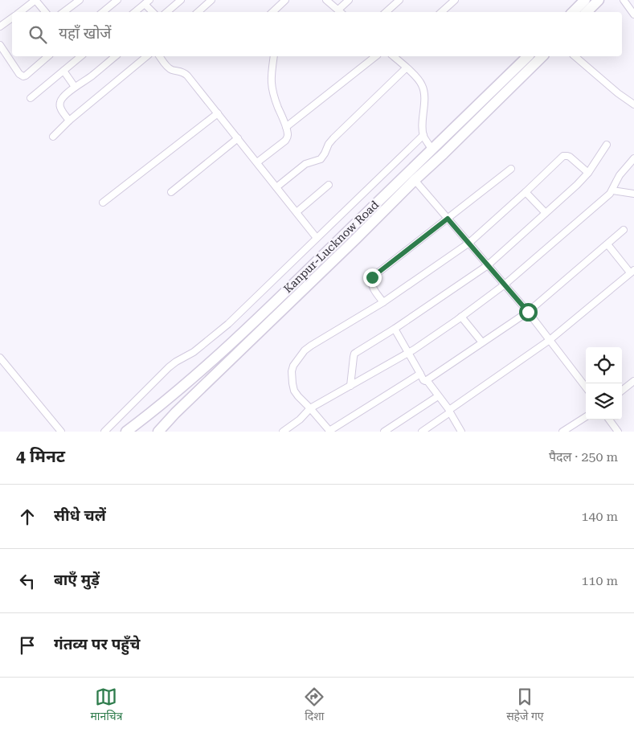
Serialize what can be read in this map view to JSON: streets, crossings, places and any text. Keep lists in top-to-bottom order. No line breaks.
{"streets":{"highway":["Kanpur-Lucknow Road"]},"page":{"search":"यहाँ खोजें","heading":["4 मिनट","पैदल · 250 m"],"list":[["सीधे चलें","140 m"],["बाएँ मुड़ें","110 m"],"गंतव्य पर पहुँचे"],"nav":["मानचित्र","दिशा","सहेजे गए"]}}
